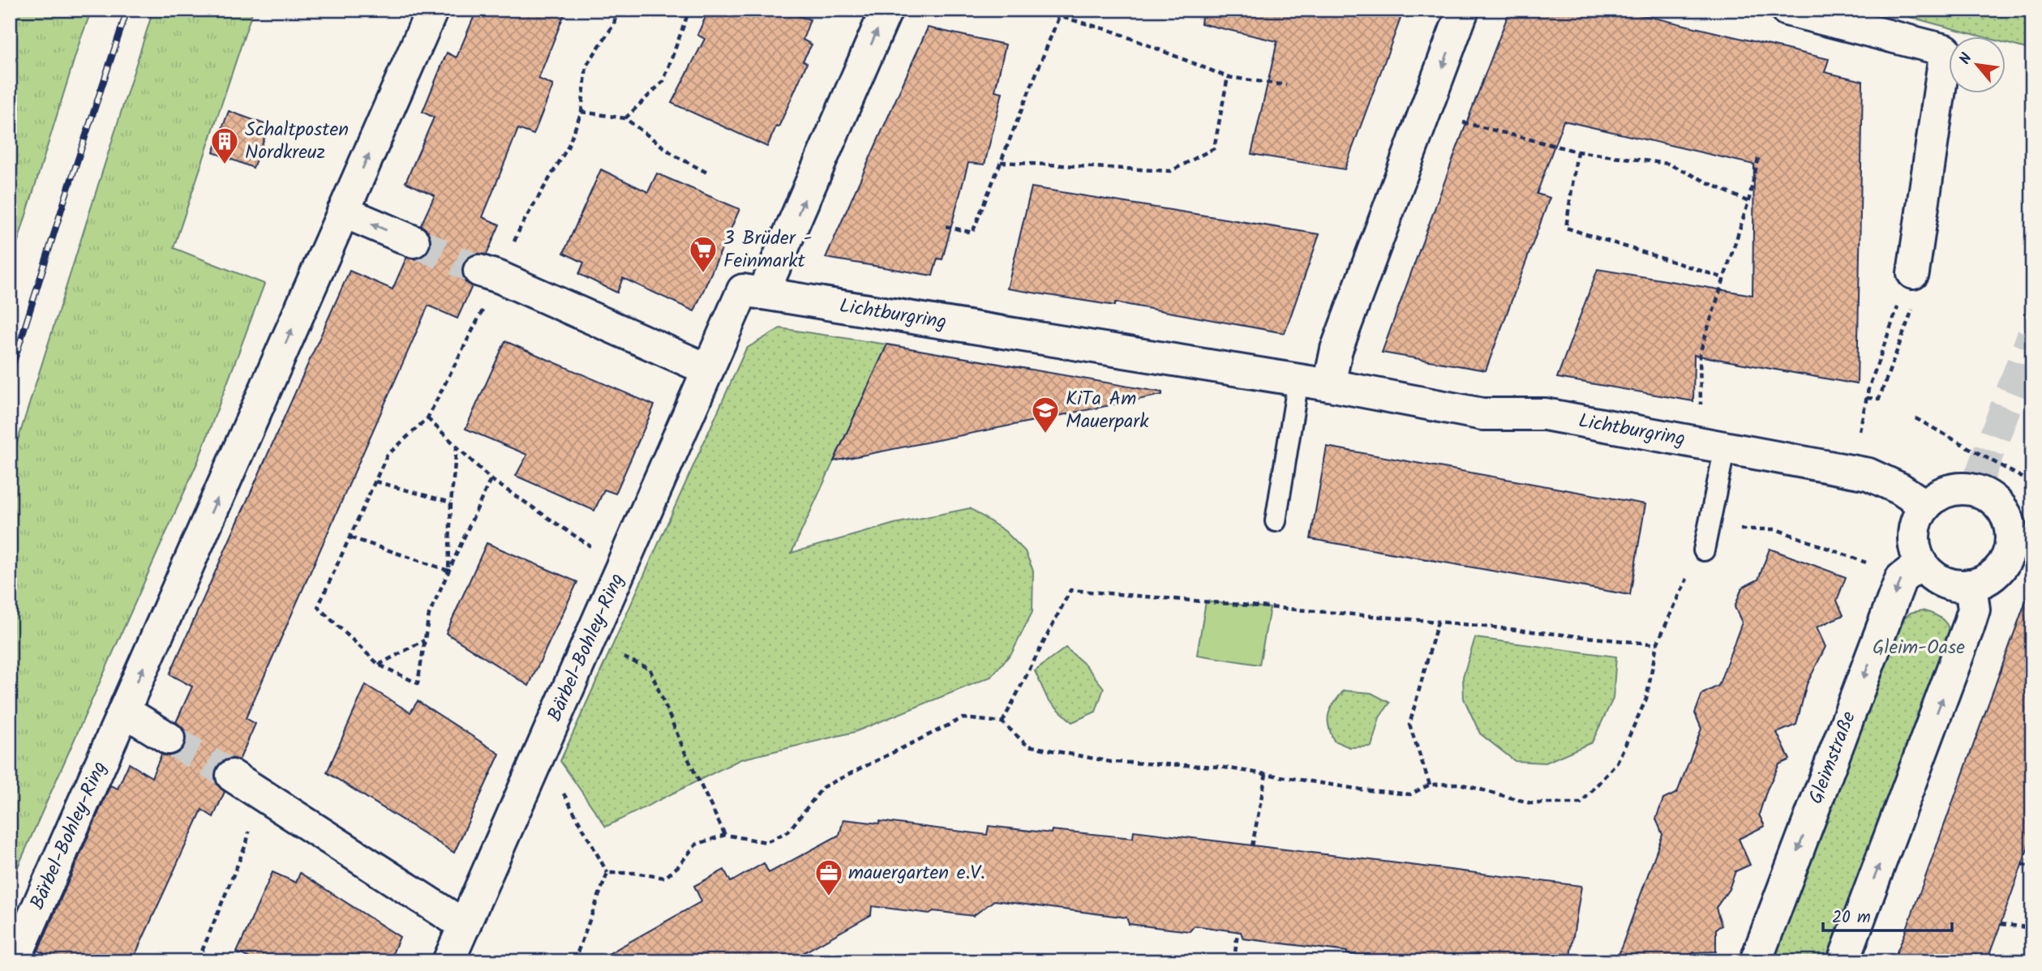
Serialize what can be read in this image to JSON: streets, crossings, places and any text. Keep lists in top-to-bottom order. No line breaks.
{"streets":{"street":["Lichtburgring","Bärbel-Bohley-Ring","Gleimstraße"]},"crossings":[["Lichtburgring","Bärbel-Bohley-Ring"],["Lichtburgring","Gleimstraße"]],"one_way":["Bärbel-Bohley-Ring"],"parks":["Gleim-Oase"],"places":{"building":["Schaltposten Nordkreuz"],"supermarket":["3 Brüder - Feinmarkt"],"school or university":["KiTa Am Mauerpark"],"office":["mauergarten e.V."]},"scale_bar":"20 m","north":"top left"}
